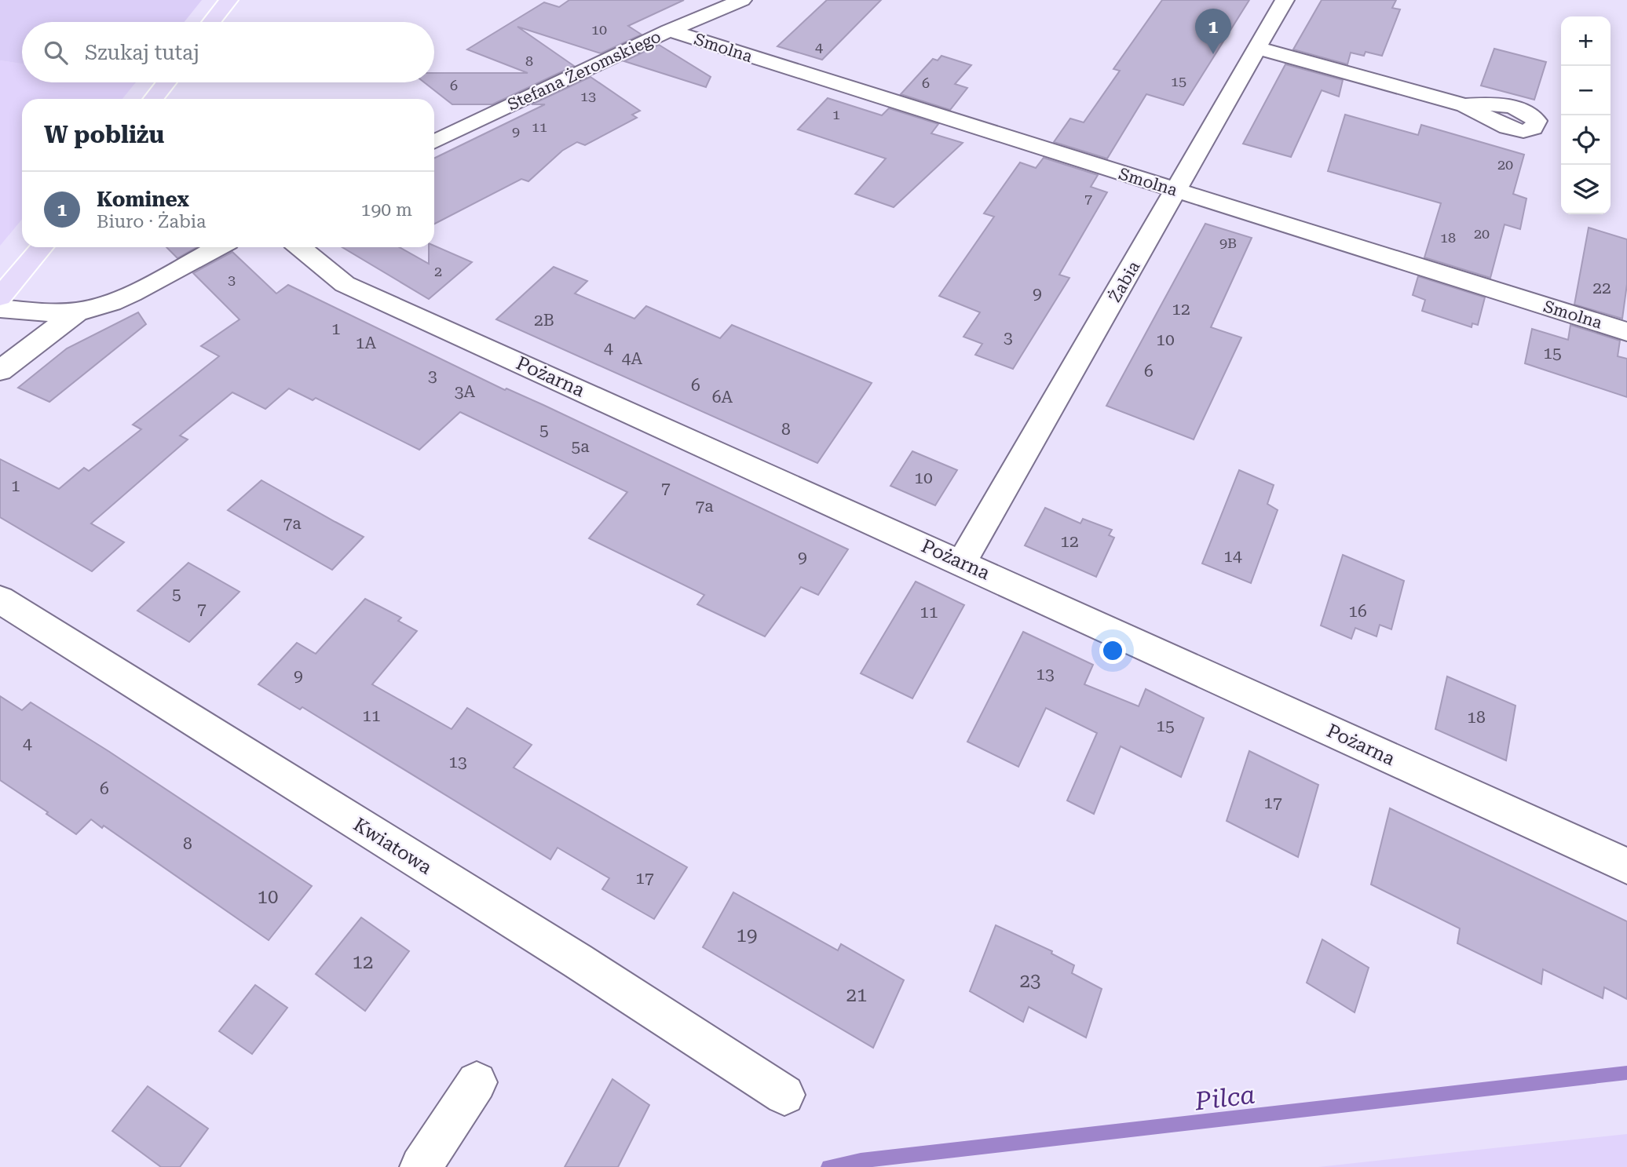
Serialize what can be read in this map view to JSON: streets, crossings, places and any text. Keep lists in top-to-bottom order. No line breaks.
{"streets":{"street":["Smolna","Stefana Żeromskiego","Żabia","Pożarna","Kwiatowa"]},"crossings":[["Smolna","Stefana Żeromskiego"],["Smolna","Żabia"],["Żabia","Pożarna"]],"water":["Pilca"],"house_numbers":["10","4","8","15","6","6","13","1","11","9","20","7","20","18","9B","2","3","22","9","12","2B","1","3","10","1A","4","15","4A","6","3","6","3A","6A","8","5","5a","10","1","7","7a","7a","12","14","9","5","7","16","11","13","9","11","18","15","4","13","6","17","8","17","10","19","12","23","21"],"page":{"pins":"1","map_buttons":["+","−"],"search":"Szukaj tutaj","heading":"W pobliżu","list":[{"mark":"1","name":"Kominex","note":"Biuro · Żabia","value":"190 m"}]}}
